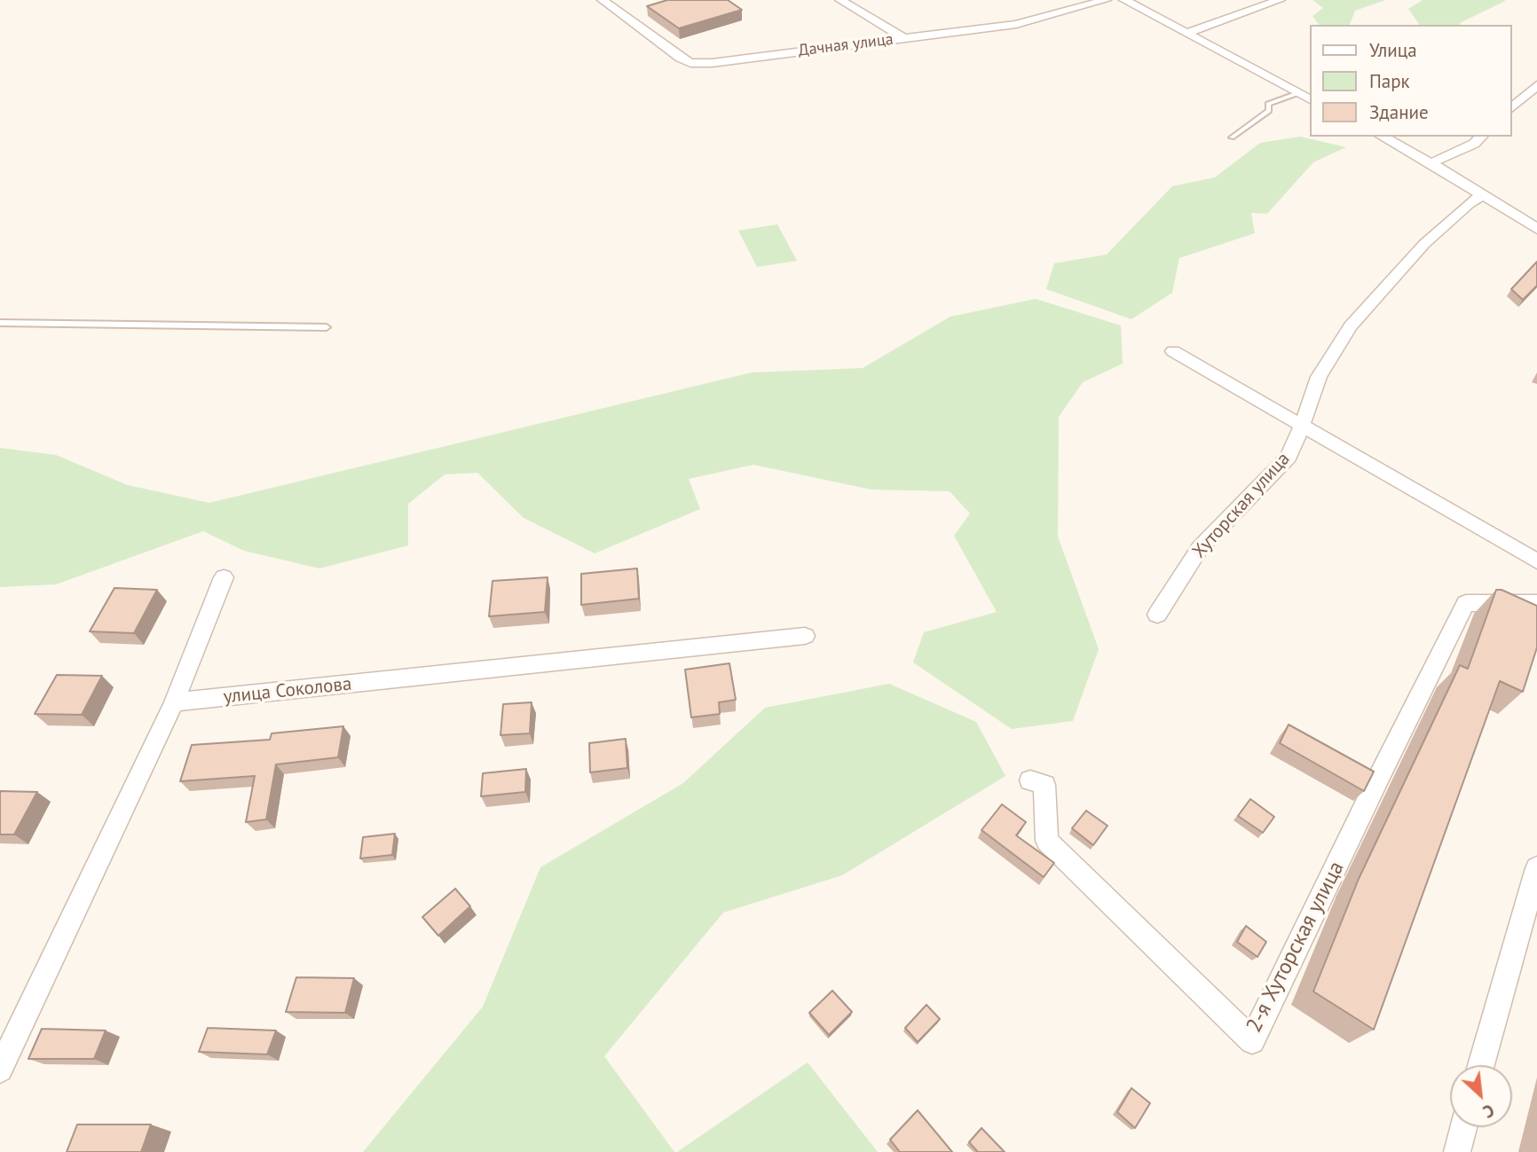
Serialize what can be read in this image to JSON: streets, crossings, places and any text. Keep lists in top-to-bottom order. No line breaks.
{"streets":{"street":["Дачная улица","Хуторская улица","улица Соколова","2-я Хуторская улица"]},"legend":["Улица","Парк","Здание"],"north":"bottom right"}
